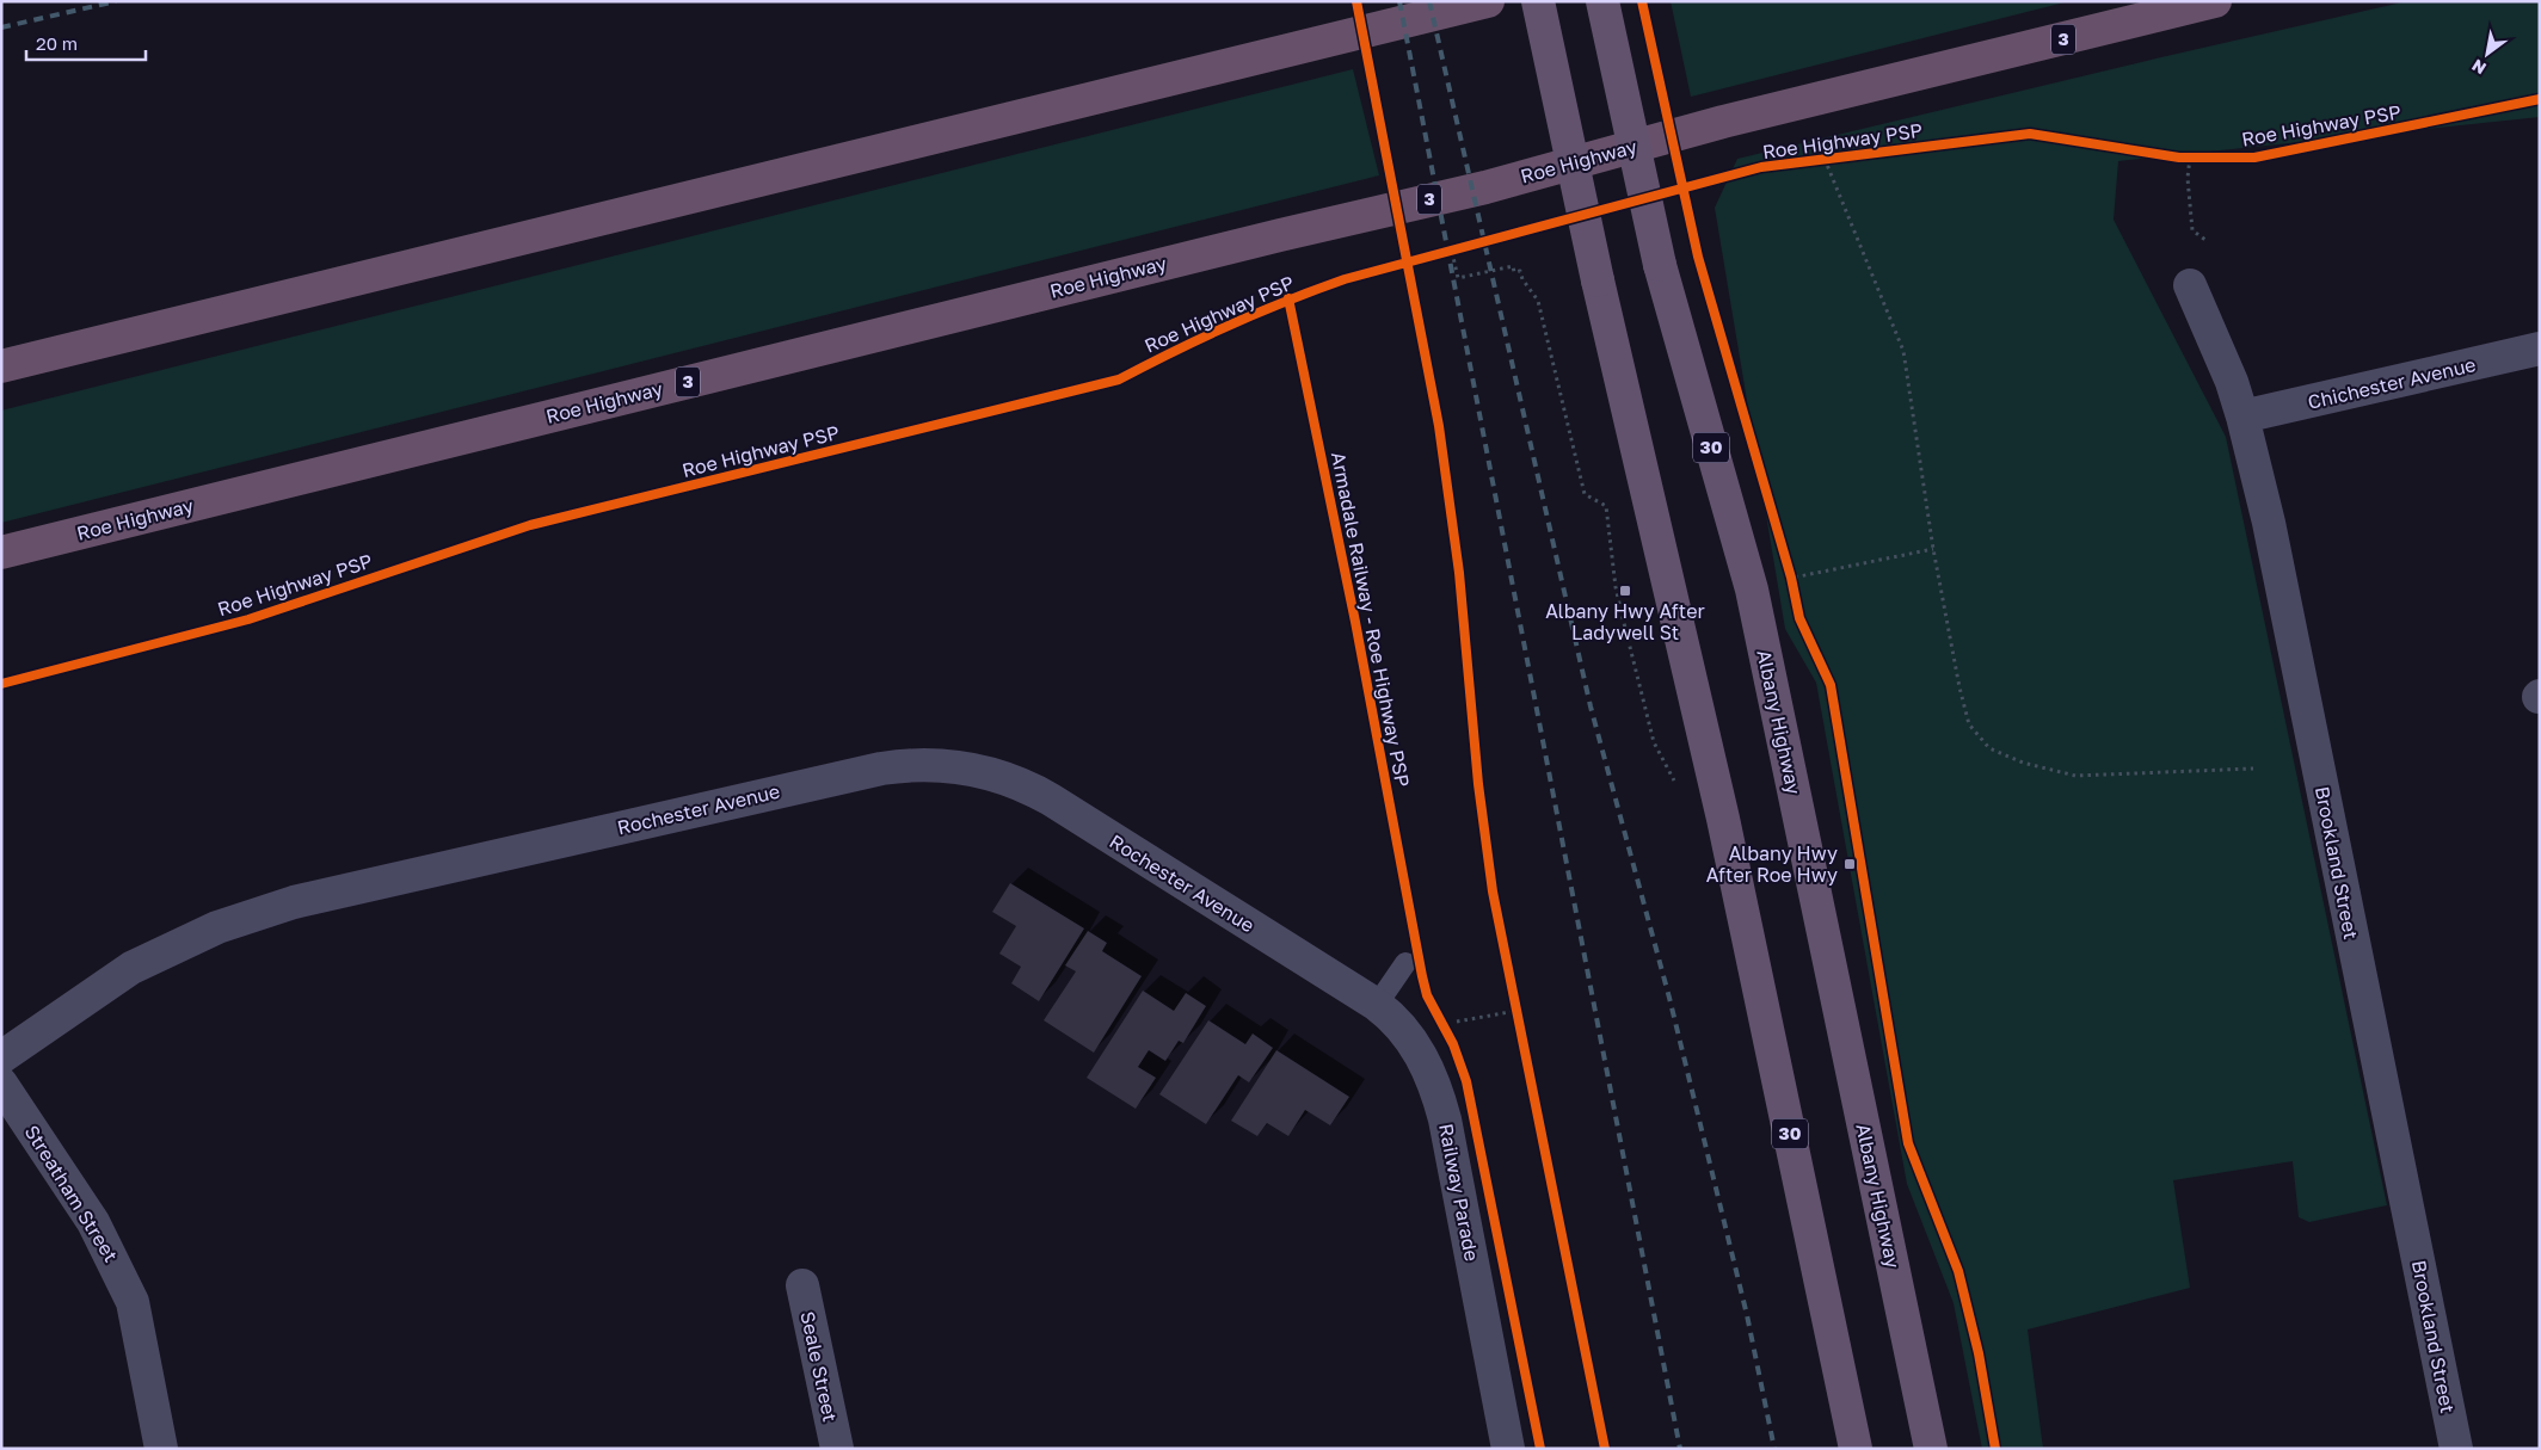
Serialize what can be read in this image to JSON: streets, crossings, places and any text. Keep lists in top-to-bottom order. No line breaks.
{"streets":{"highway":["3","Roe Highway","30","Albany Highway"],"street":["Chichester Avenue","Rochester Avenue","Brookland Street","Railway Parade","Streatham Street","Seale Street"],"cycle path":["Roe Highway PSP"]},"crossings":[["Chichester Avenue","Brookland Street"],["Rochester Avenue","Railway Parade"]],"places":{"transit":["Albany Hwy After Ladywell St","Albany Hwy After Roe Hwy"]},"scale_bar":"20 m","north":"bottom left"}
